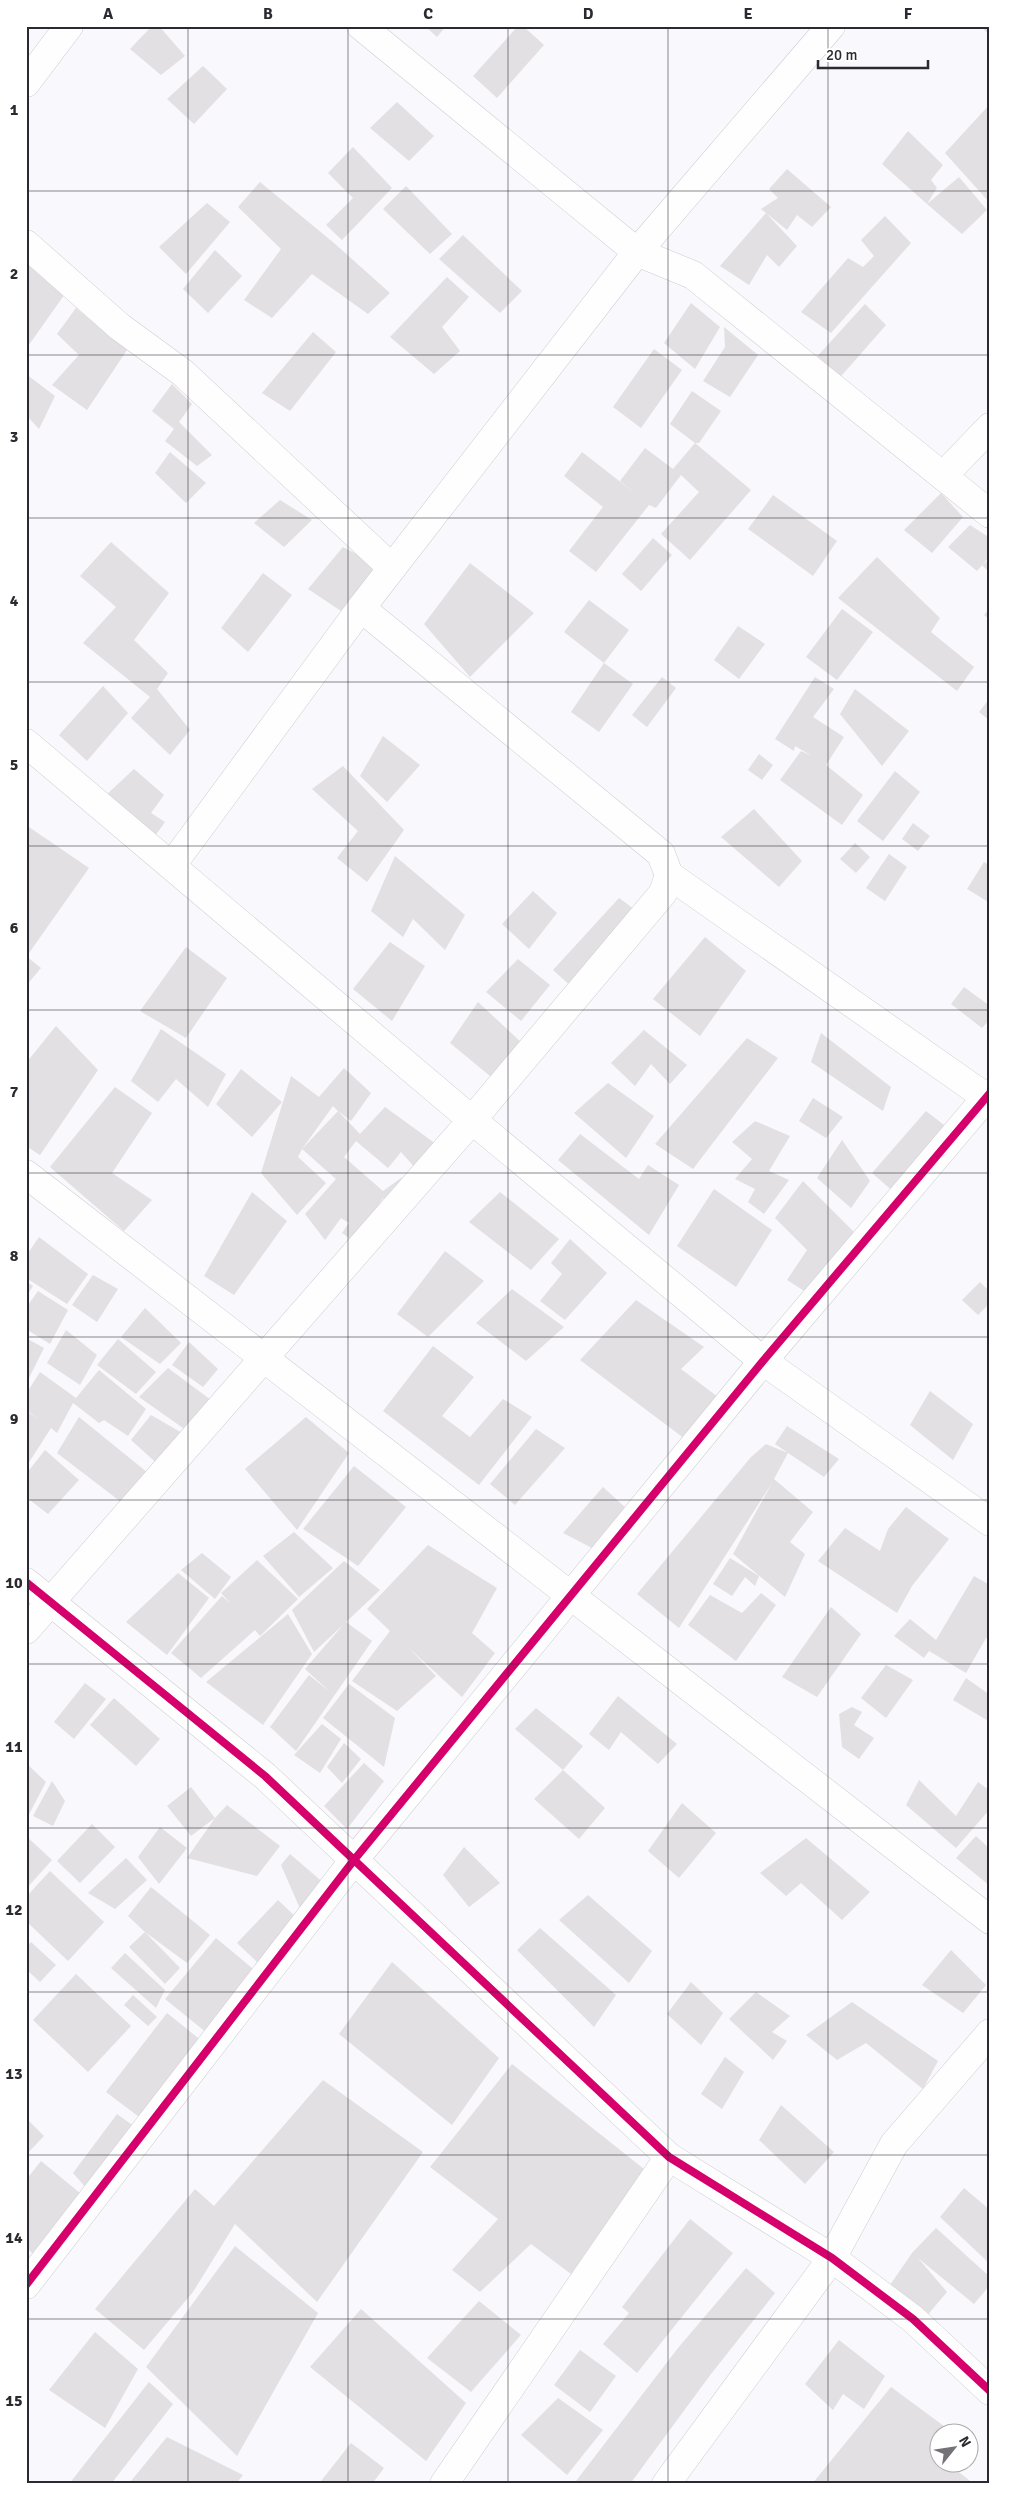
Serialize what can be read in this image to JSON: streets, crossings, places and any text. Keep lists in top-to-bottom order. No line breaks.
{"scale_bar":"20 m","north":"top right","grid":{"columns":["A","B","C","D","E","F"],"rows":["1","2","3","4","5","6","7","8","9","10","11","12","13","14","15"]}}
